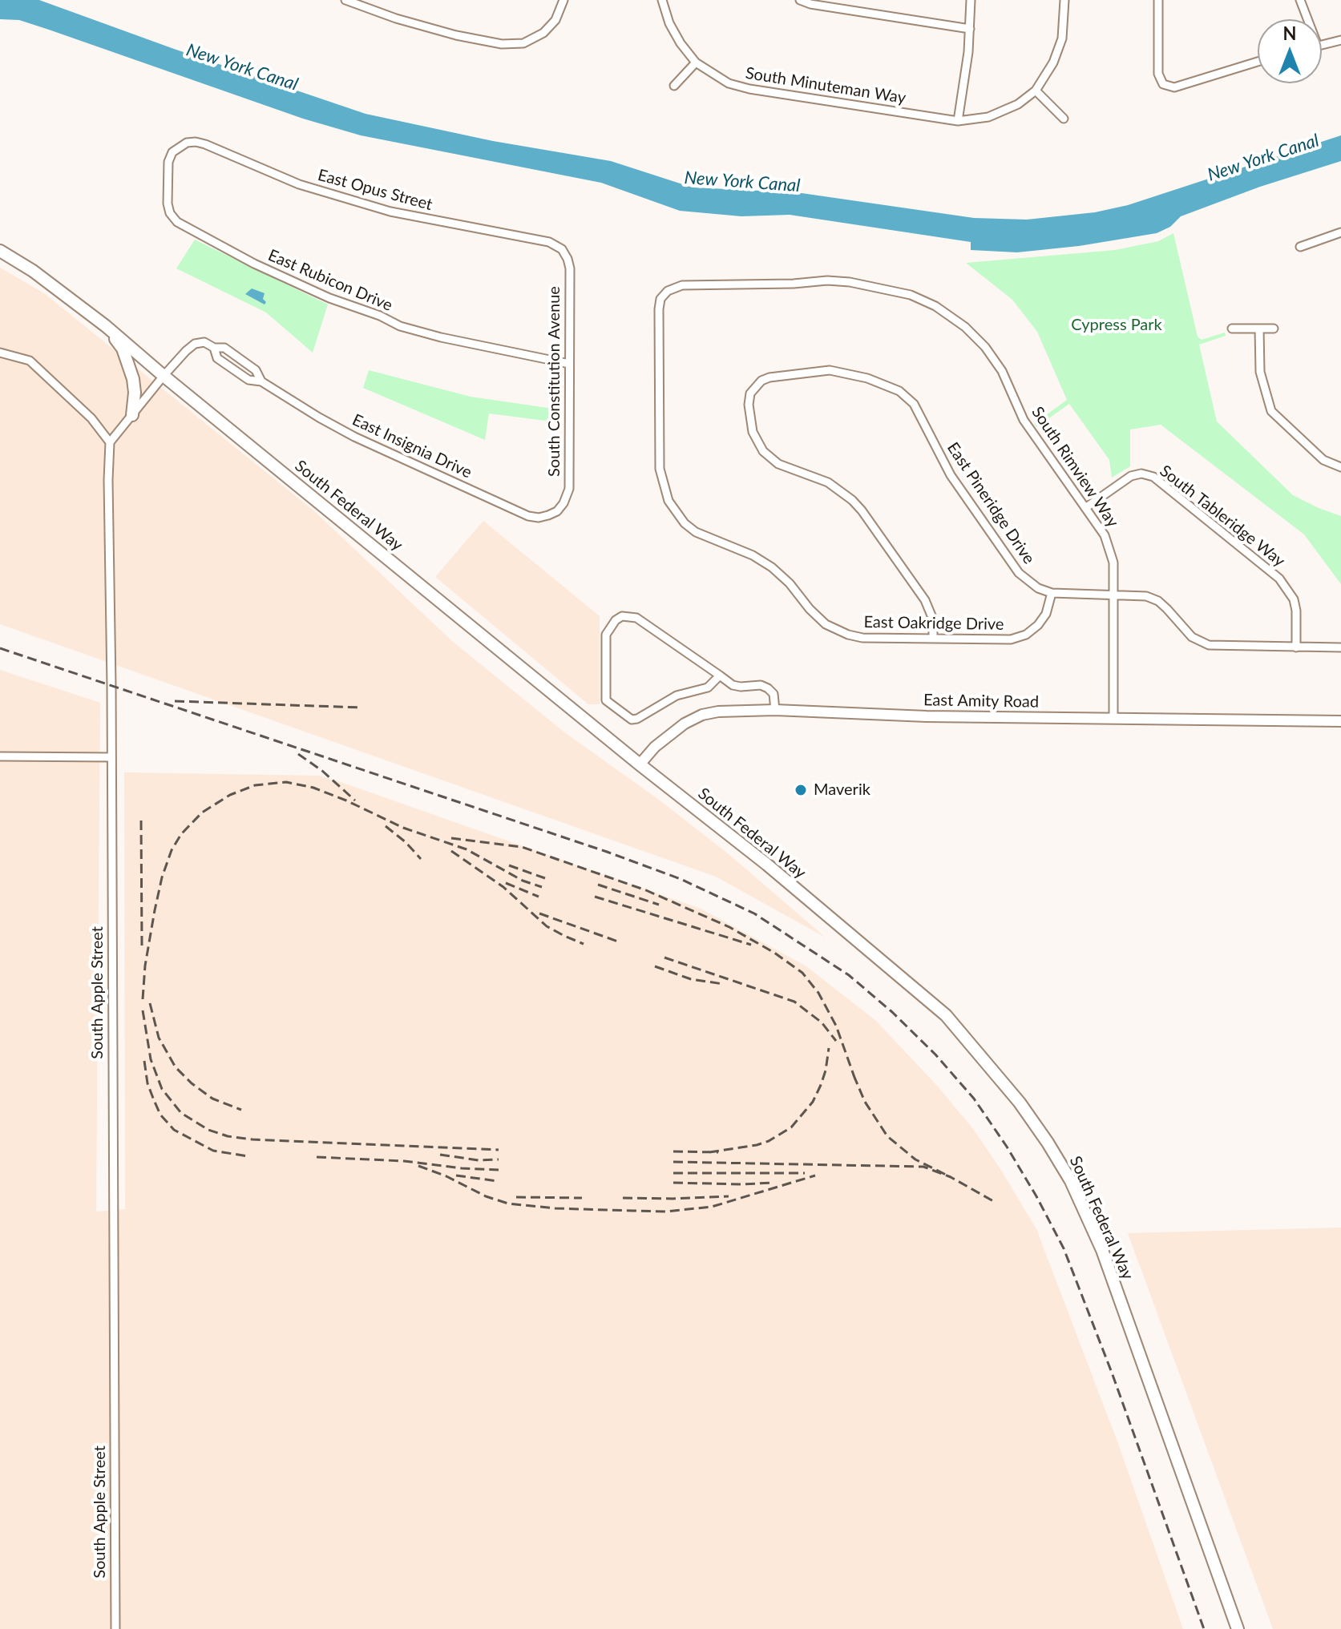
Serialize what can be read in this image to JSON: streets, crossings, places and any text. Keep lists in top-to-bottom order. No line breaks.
{"streets":{"main road":["South Federal Way"],"street":["South Minuteman Way","East Opus Street","East Rubicon Drive","South Constitution Avenue","East Insignia Drive","South Rimview Way","East Pineridge Drive","South Tableridge Way","East Oakridge Drive","East Amity Road","South Apple Street"]},"crossings":[["East Opus Street","East Rubicon Drive"],["East Opus Street","South Constitution Avenue"],["East Rubicon Drive","South Constitution Avenue"],["South Constitution Avenue","East Insignia Drive"],["South Rimview Way","East Pineridge Drive"],["South Rimview Way","South Tableridge Way"],["South Rimview Way","East Oakridge Drive"],["South Rimview Way","East Amity Road"],["East Pineridge Drive","South Tableridge Way"],["East Pineridge Drive","East Oakridge Drive"],["South Federal Way","East Amity Road"]],"water":["New York Canal"],"parks":["Cypress Park"],"places":["Maverik"],"north":"top"}
